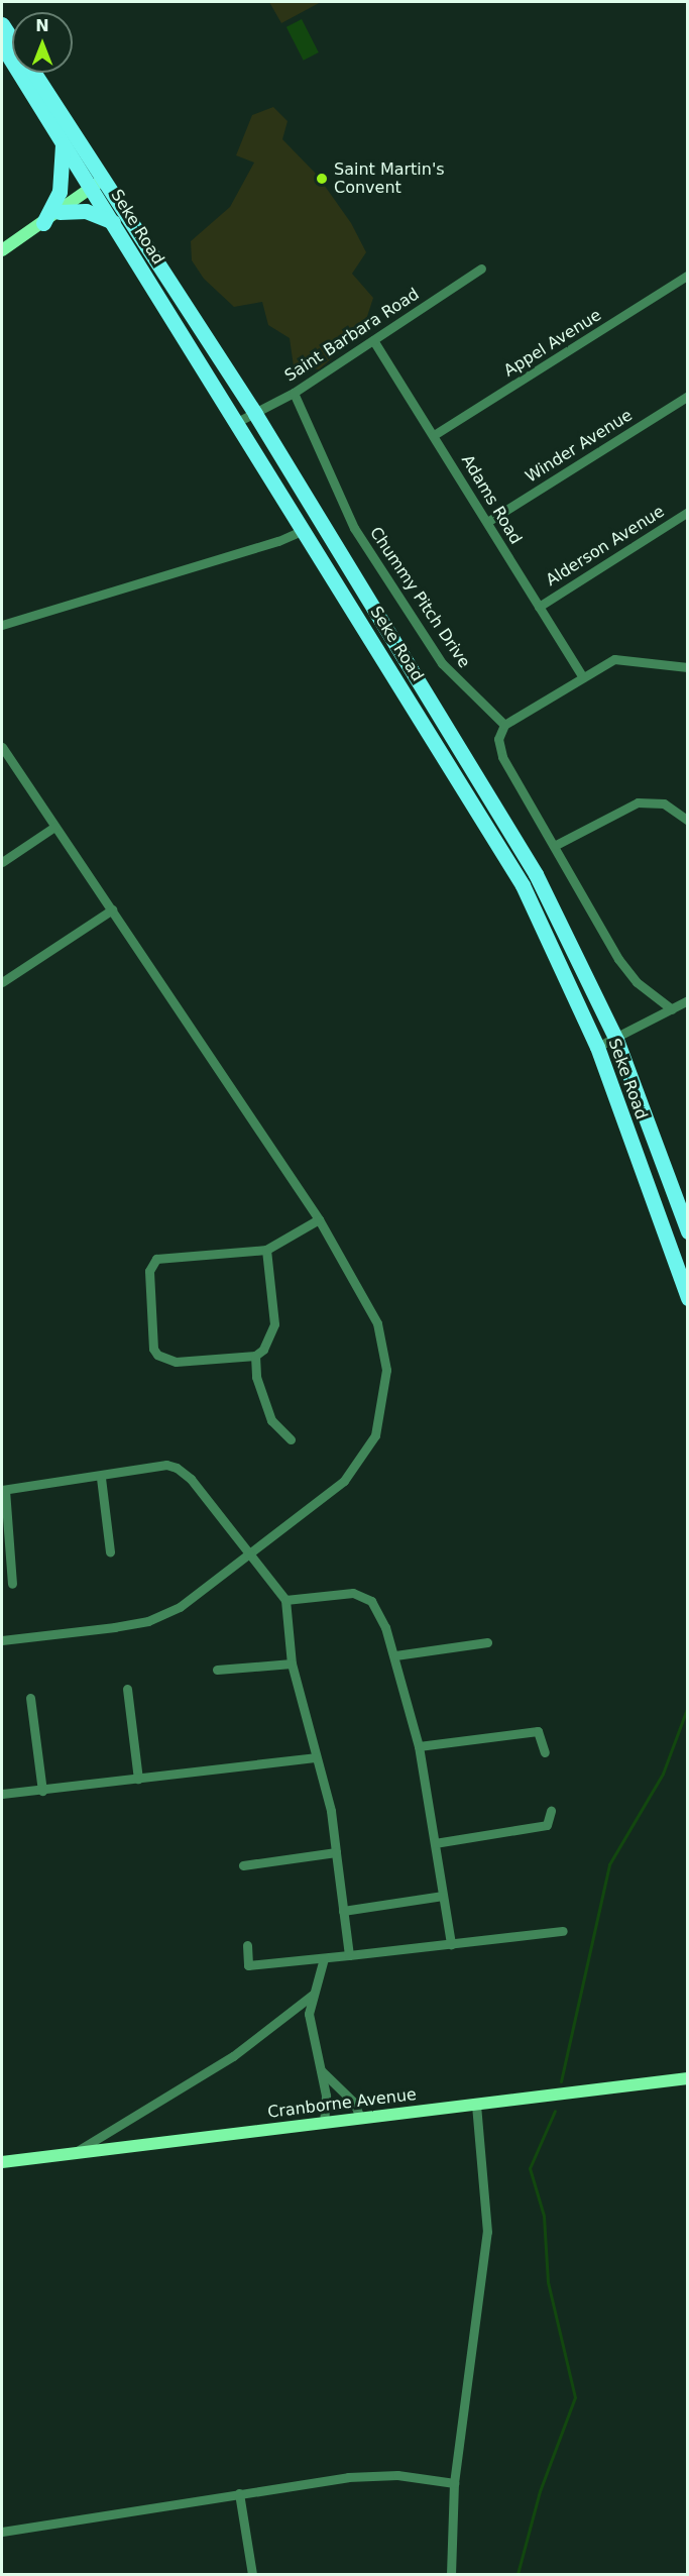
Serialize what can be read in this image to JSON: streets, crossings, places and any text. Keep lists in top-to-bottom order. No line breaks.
{"streets":{"main road":["Seke Road"],"street":["Saint Barbara Road","Appel Avenue","Winder Avenue","Adams Road","Alderson Avenue","Chummy Pitch Drive","Cranborne Avenue"]},"crossings":[["Seke Road","Saint Barbara Road"],["Saint Barbara Road","Adams Road"],["Saint Barbara Road","Chummy Pitch Drive"],["Appel Avenue","Adams Road"],["Winder Avenue","Adams Road"],["Adams Road","Alderson Avenue"]],"places":["Saint Martin's Convent"],"north":"top"}
